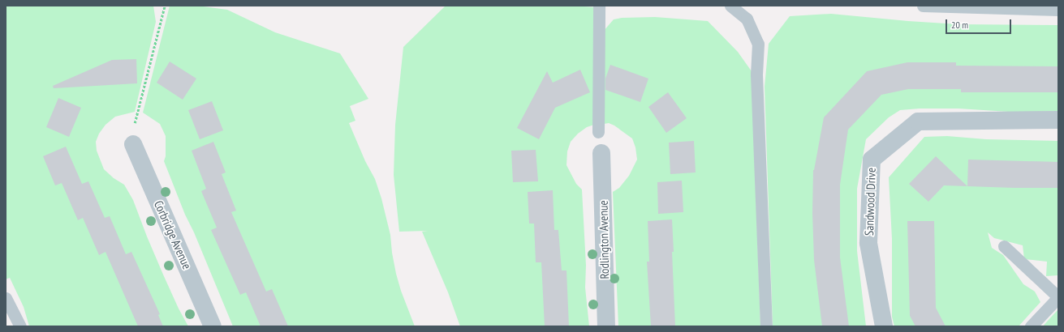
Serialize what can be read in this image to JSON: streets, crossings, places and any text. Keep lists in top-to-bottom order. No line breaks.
{"streets":{"street":["Sandwood Drive","Corbridge Avenue","Rodlington Avenue"]},"scale_bar":"20 m"}
